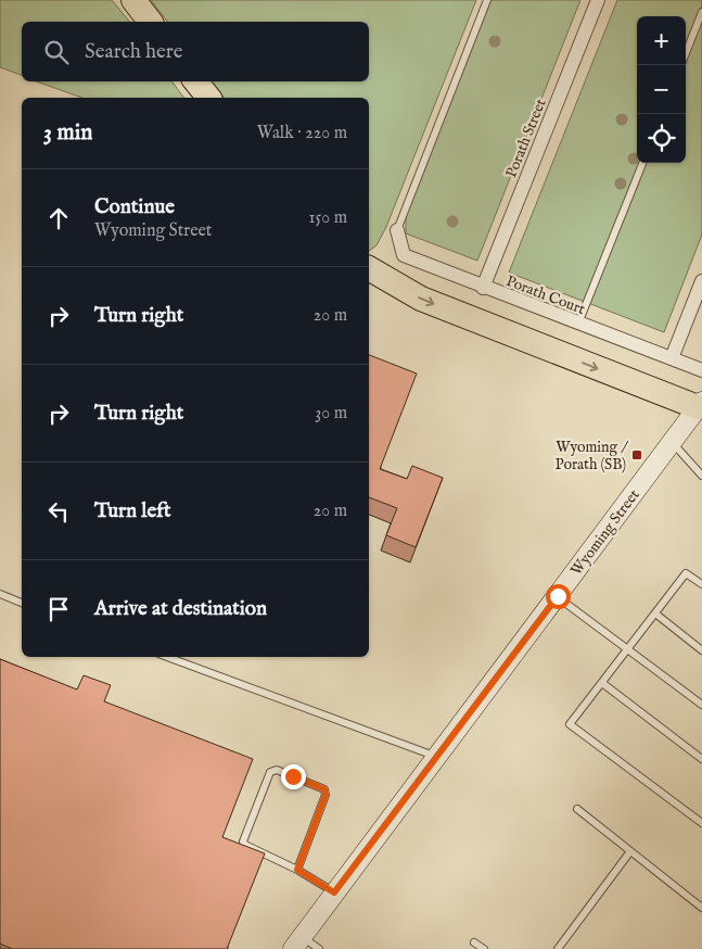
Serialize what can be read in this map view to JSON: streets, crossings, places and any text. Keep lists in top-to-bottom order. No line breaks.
{"streets":{"main road":["Wyoming Street"],"street":["Porath Street","Porath Court"]},"crossings":[["Porath Street","Porath Court"]],"places":{"transit":["Wyoming / Porath (SB)"]},"page":{"map_buttons":["+","−"],"search":"Search here","heading":["3 min","Walk · 220 m"],"list":[["Continue","Wyoming Street","150 m"],["Turn right","20 m"],["Turn right","30 m"],["Turn left","20 m"],"Arrive at destination"]}}
